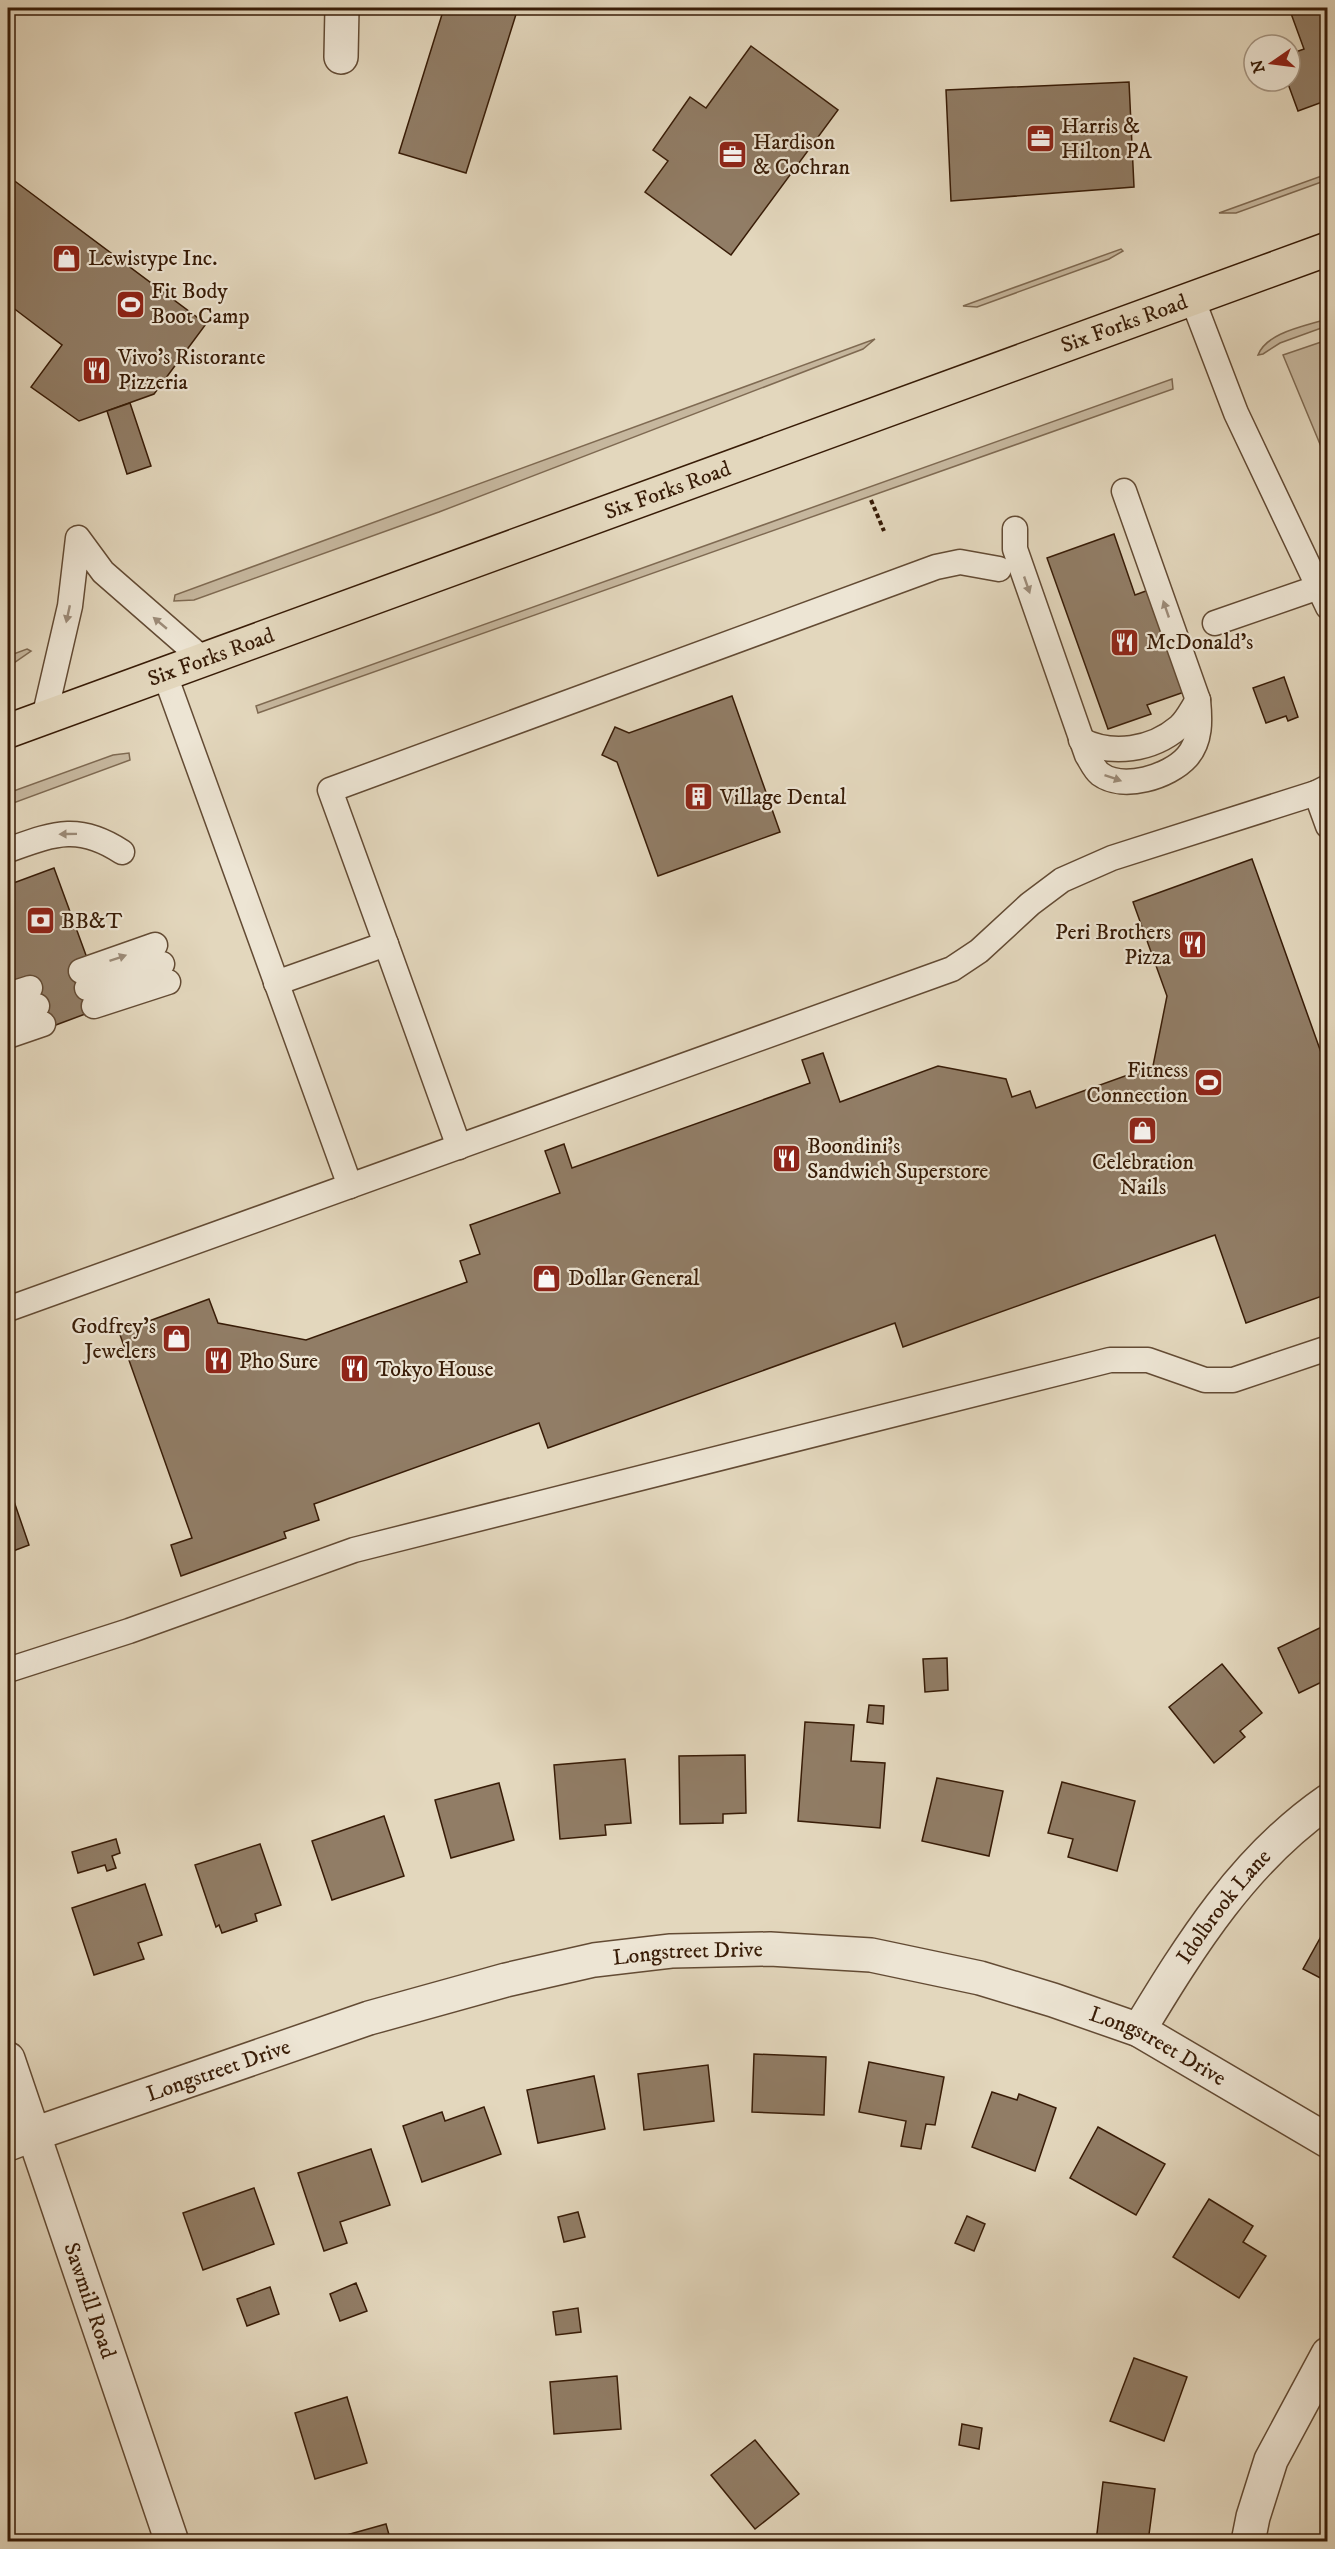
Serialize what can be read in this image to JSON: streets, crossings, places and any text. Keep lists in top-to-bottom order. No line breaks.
{"streets":{"main road":["Six Forks Road"],"street":["Idolbrook Lane","Longstreet Drive","Sawmill Road"]},"crossings":[["Idolbrook Lane","Longstreet Drive"],["Longstreet Drive","Sawmill Road"]],"places":{"office":["Harris & Hilton PA","Hardison & Cochran"],"shop":["Lewistype Inc.","Celebration Nails","Dollar General","Godfrey's Jewelers"],"sports":["Fit Body Boot Camp","Fitness Connection"],"restaurant":["Vivo's Ristorante Pizzeria","McDonald's","Peri Brothers Pizza","Boondini's Sandwich Superstore","Pho Sure","Tokyo House"],"building":["Village Dental"],"bank":["BB&T"]},"north":"left"}
